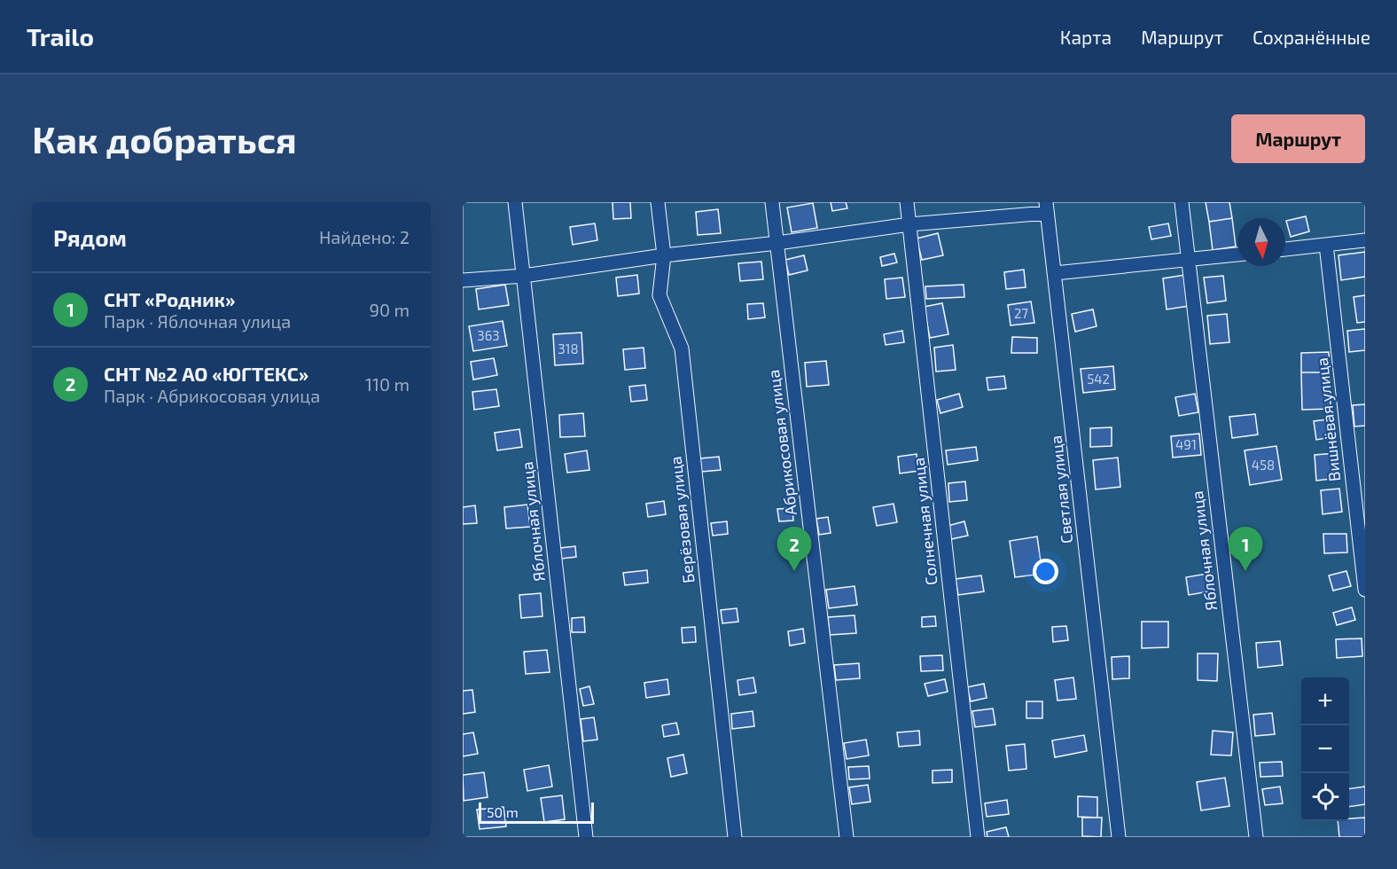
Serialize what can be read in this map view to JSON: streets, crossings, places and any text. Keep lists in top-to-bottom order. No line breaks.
{"streets":{"street":["Вишнёвая улица","Абрикосовая улица","Светлая улица","Берёзовая улица","Яблочная улица","Солнечная улица"]},"house_numbers":["27","363","318","542","491","458"],"scale_bar":"50 m","north":"bottom","page":{"header":"Trailo","nav":["Карта","Маршрут","Сохранённые"],"buttons":"Маршрут","title":"Как добраться","heading":["Рядом","Найдено: 2"],"list":[{"mark":"1","name":"СНТ «Родник»","note":"Парк · Яблочная улица","value":"90 m"},{"mark":"2","name":"СНТ №2 АО «ЮГТЕКС»","note":"Парк · Абрикосовая улица","value":"110 m"}],"pins":["1","2"],"map_buttons":["+","−"],"scale":"50 m"}}
